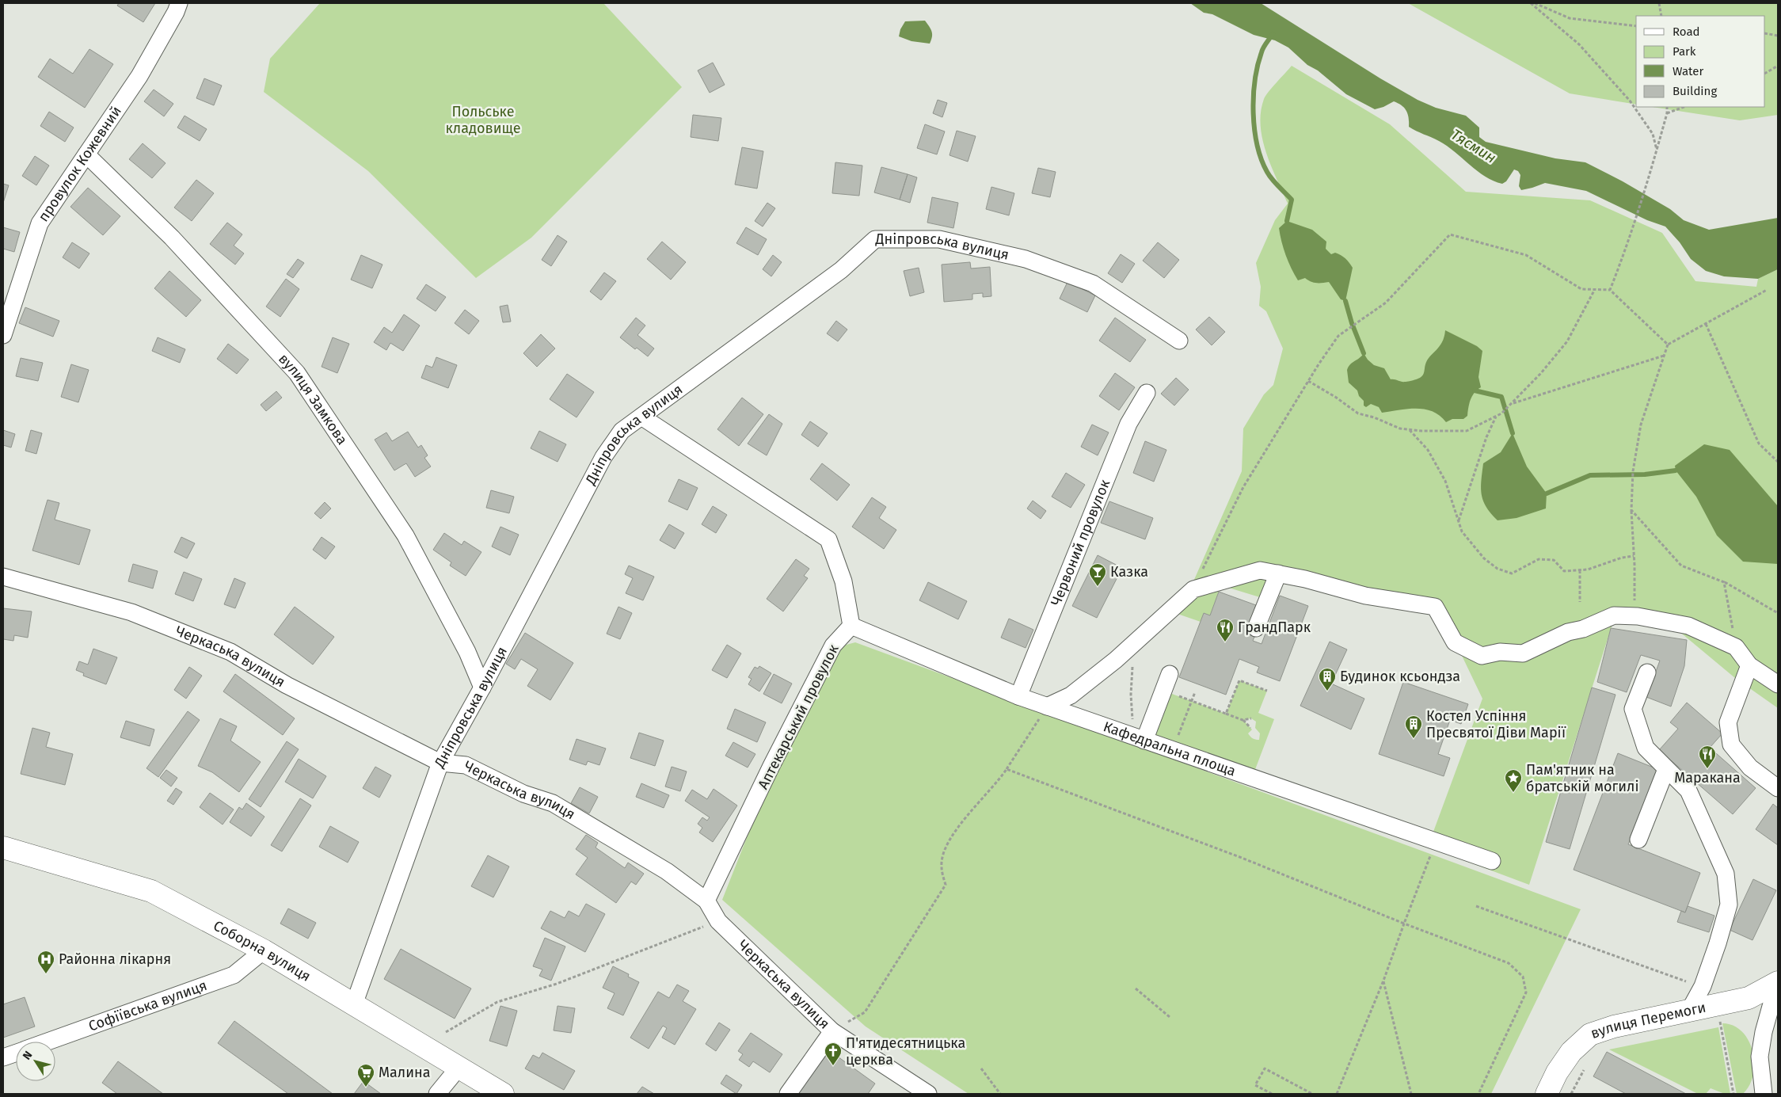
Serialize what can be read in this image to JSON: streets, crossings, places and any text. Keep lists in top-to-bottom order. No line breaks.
{"streets":{"main road":["Соборна вулиця","вулиця Перемоги"],"street":["провулок Кожевний","Дніпровська вулиця","вулиця Замкова","Червоний провулок","Черкаська вулиця","Аптекарський провулок","Кафедральна площа","Софіївська вулиця"]},"crossings":[["провулок Кожевний","вулиця Замкова"],["Дніпровська вулиця","вулиця Замкова"],["Дніпровська вулиця","Черкаська вулиця"],["Дніпровська вулиця","Соборна вулиця"],["Червоний провулок","Кафедральна площа"],["Черкаська вулиця","Аптекарський провулок"],["Аптекарський провулок","Кафедральна площа"],["Соборна вулиця","Софіївська вулиця"]],"water":["Тясмин"],"parks":["Польське кладовище"],"places":{"bar":["Казка"],"restaurant":["ГрандПарк","Маракана"],"building":["Будинок ксьондза","Костел Успіння Пресвятої Діви Марії"],"place":["Пам'ятник на братській могилі"],"hospital":["Районна лікарня"],"church":["П'ятидесятницька церква"],"supermarket":["Малина"]},"legend":["Road","Park","Water","Building"],"north":"top left"}
